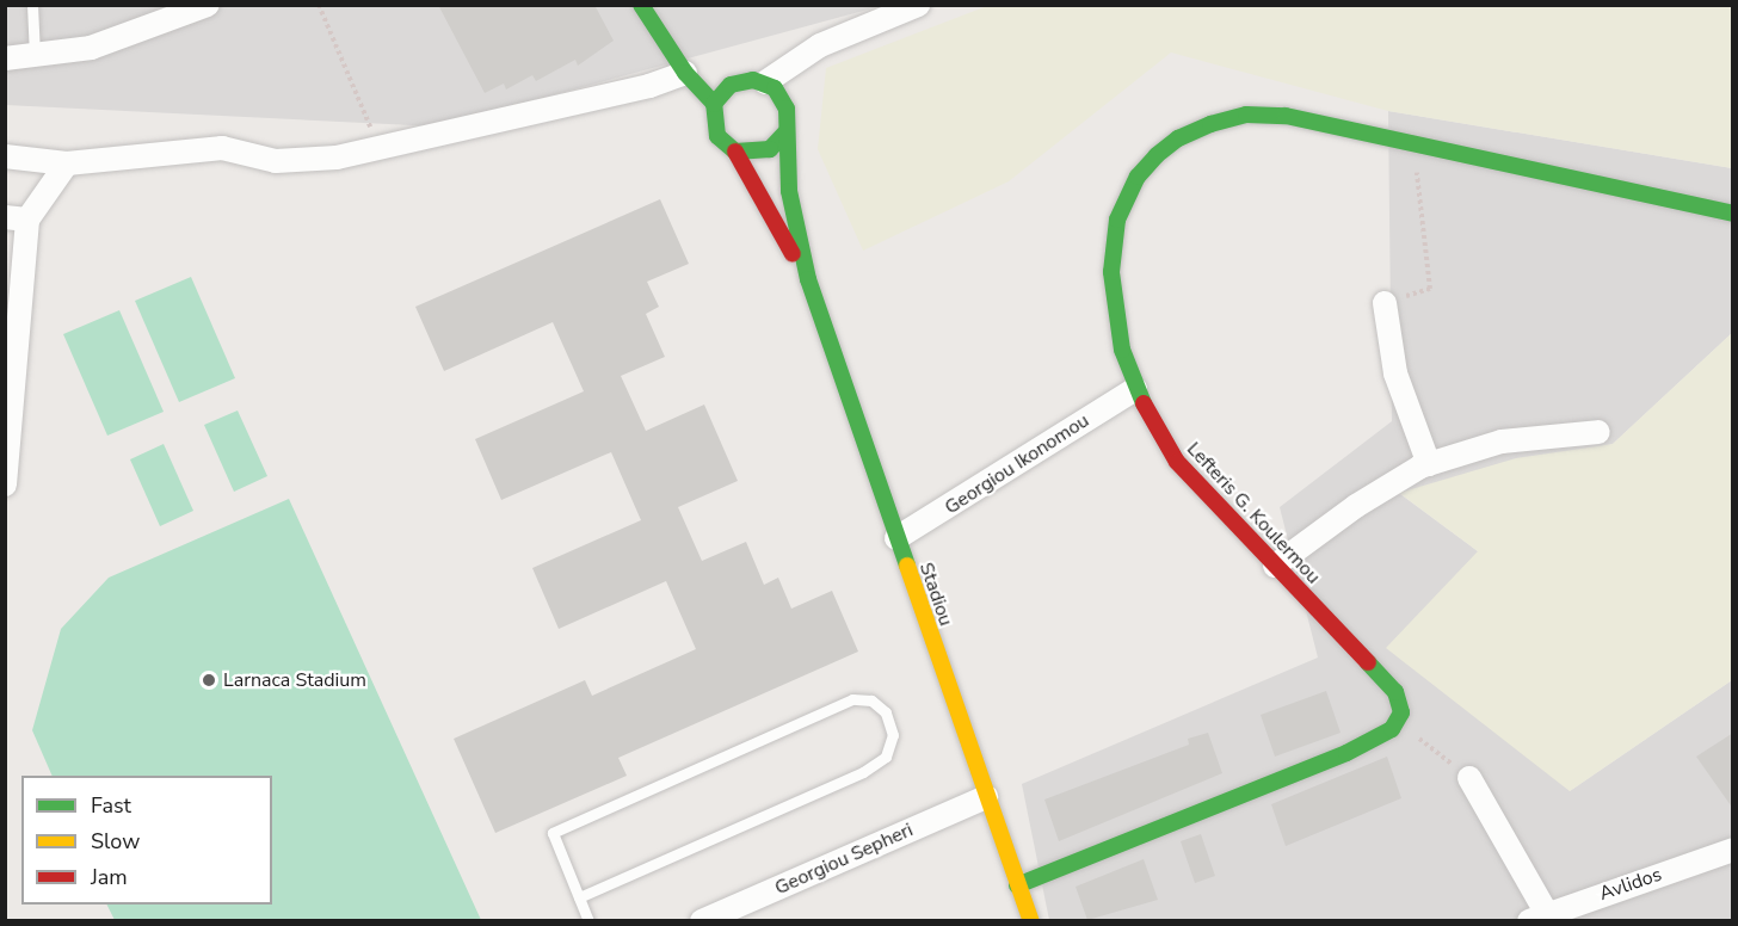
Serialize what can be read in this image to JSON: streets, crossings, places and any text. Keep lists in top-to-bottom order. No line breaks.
{"streets":{"street":["Georgiou Ikonomou","Lefteris G. Koulermou","Stadiou","Georgiou Sepheri","Avlidos"]},"crossings":[["Georgiou Ikonomou","Lefteris G. Koulermou"],["Georgiou Ikonomou","Stadiou"],["Stadiou","Georgiou Sepheri"]],"places":["Larnaca Stadium"],"legend":["Fast","Slow","Jam"]}
